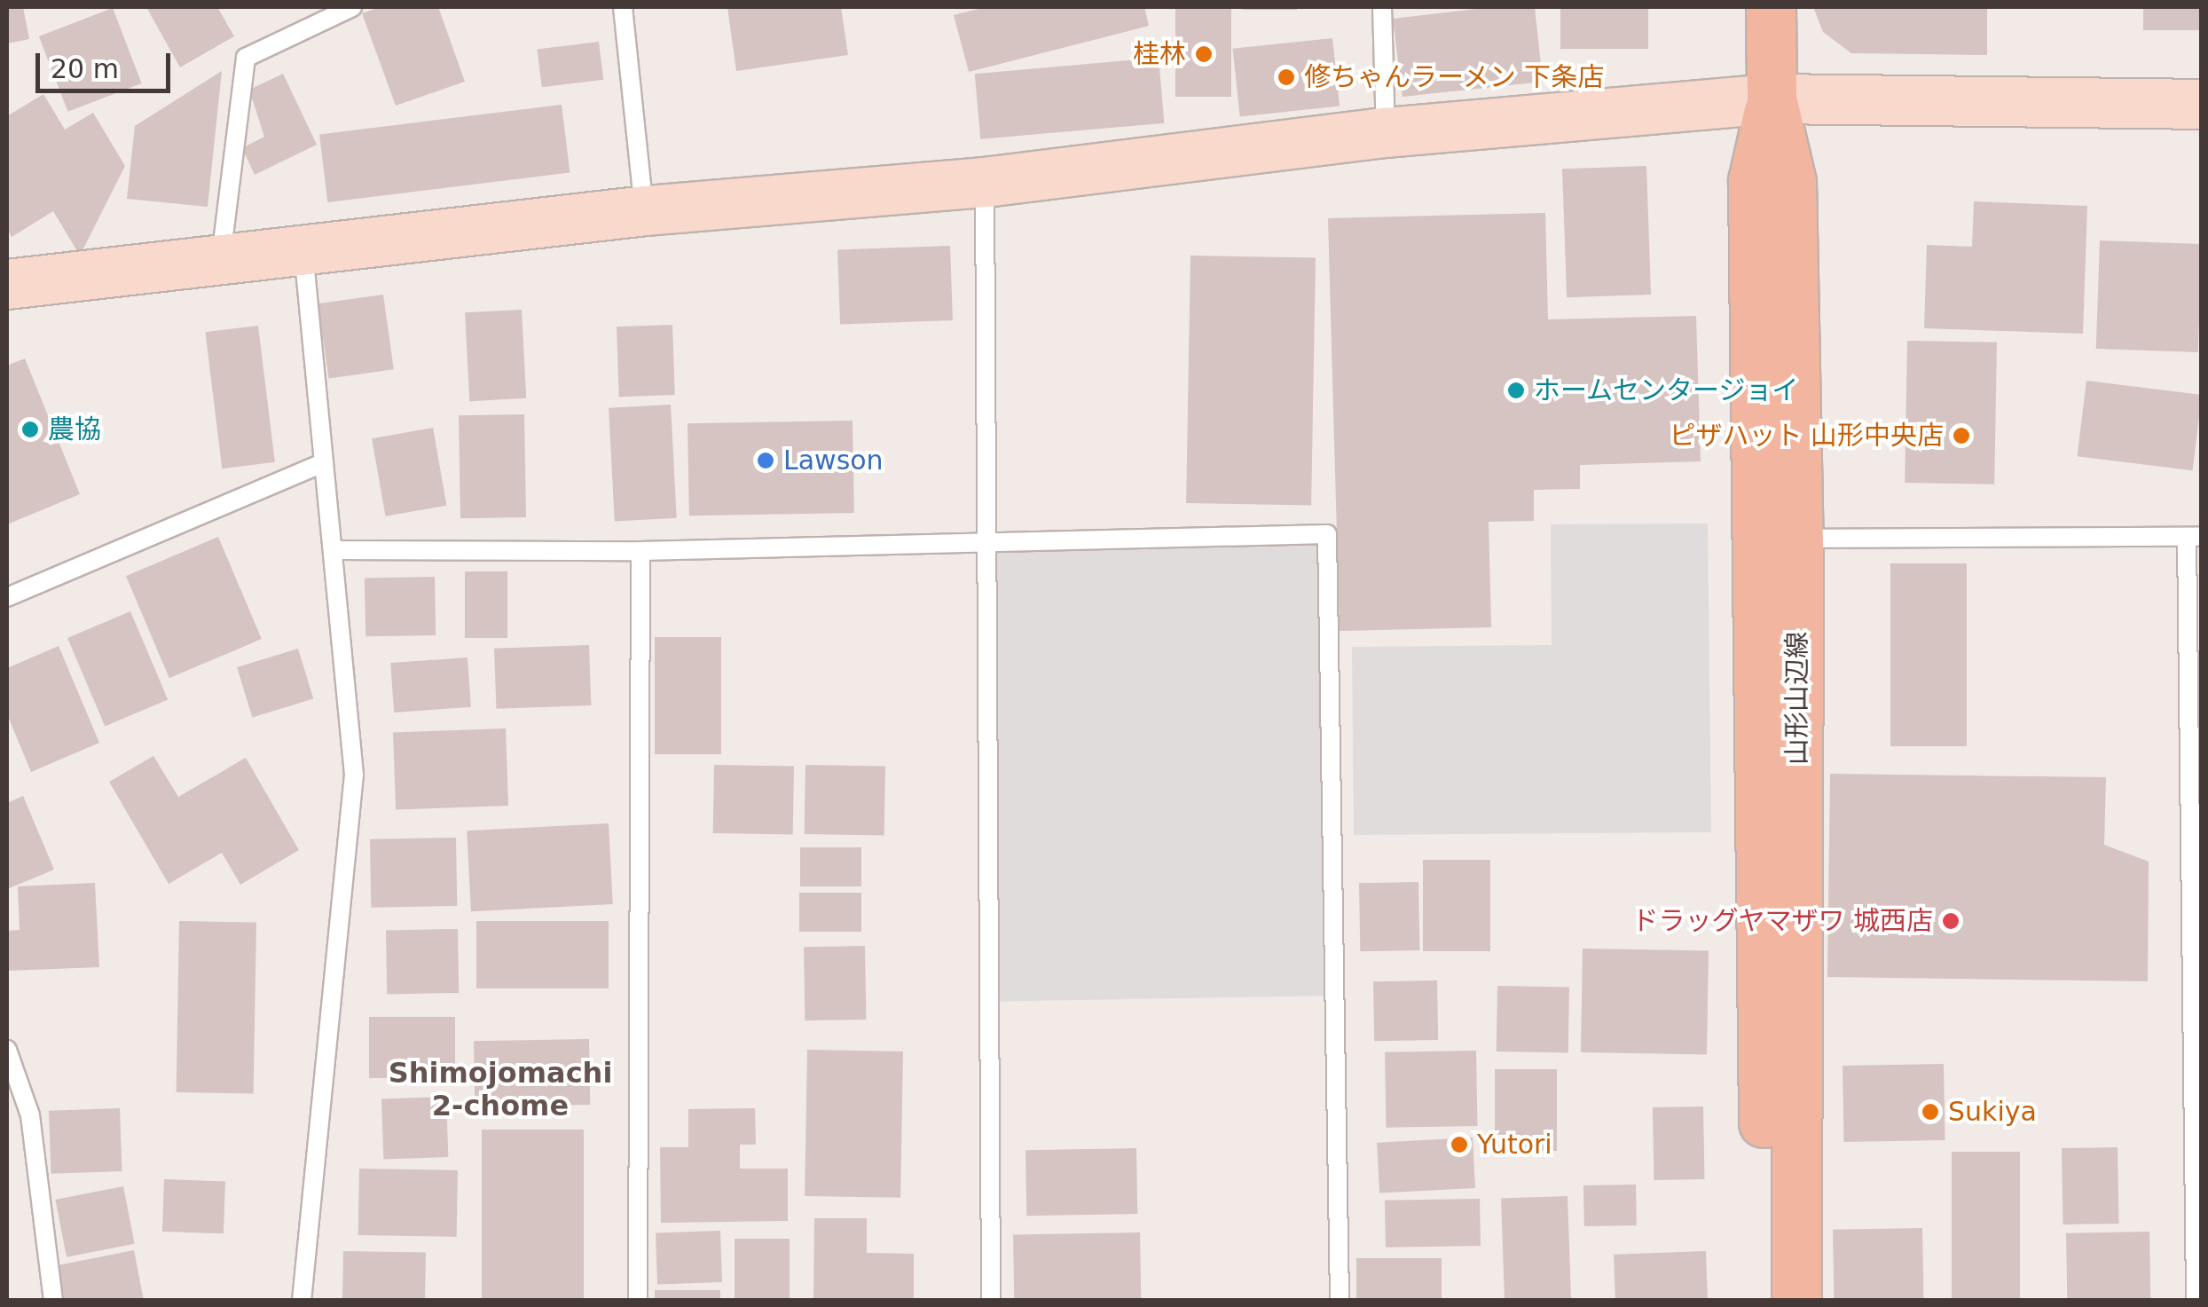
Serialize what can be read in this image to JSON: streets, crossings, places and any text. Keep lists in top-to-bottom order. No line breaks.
{"streets":{"main road":["山形山辺線"]},"districts":["Shimojomachi 2-chome"],"places":["桂林","修ちゃんラーメン 下条店","ホームセンタージョイ","農協","ピザハット 山形中央店","Lawson","ドラッグヤマザワ 城西店","Sukiya","Yutori"],"scale_bar":"20 m"}
